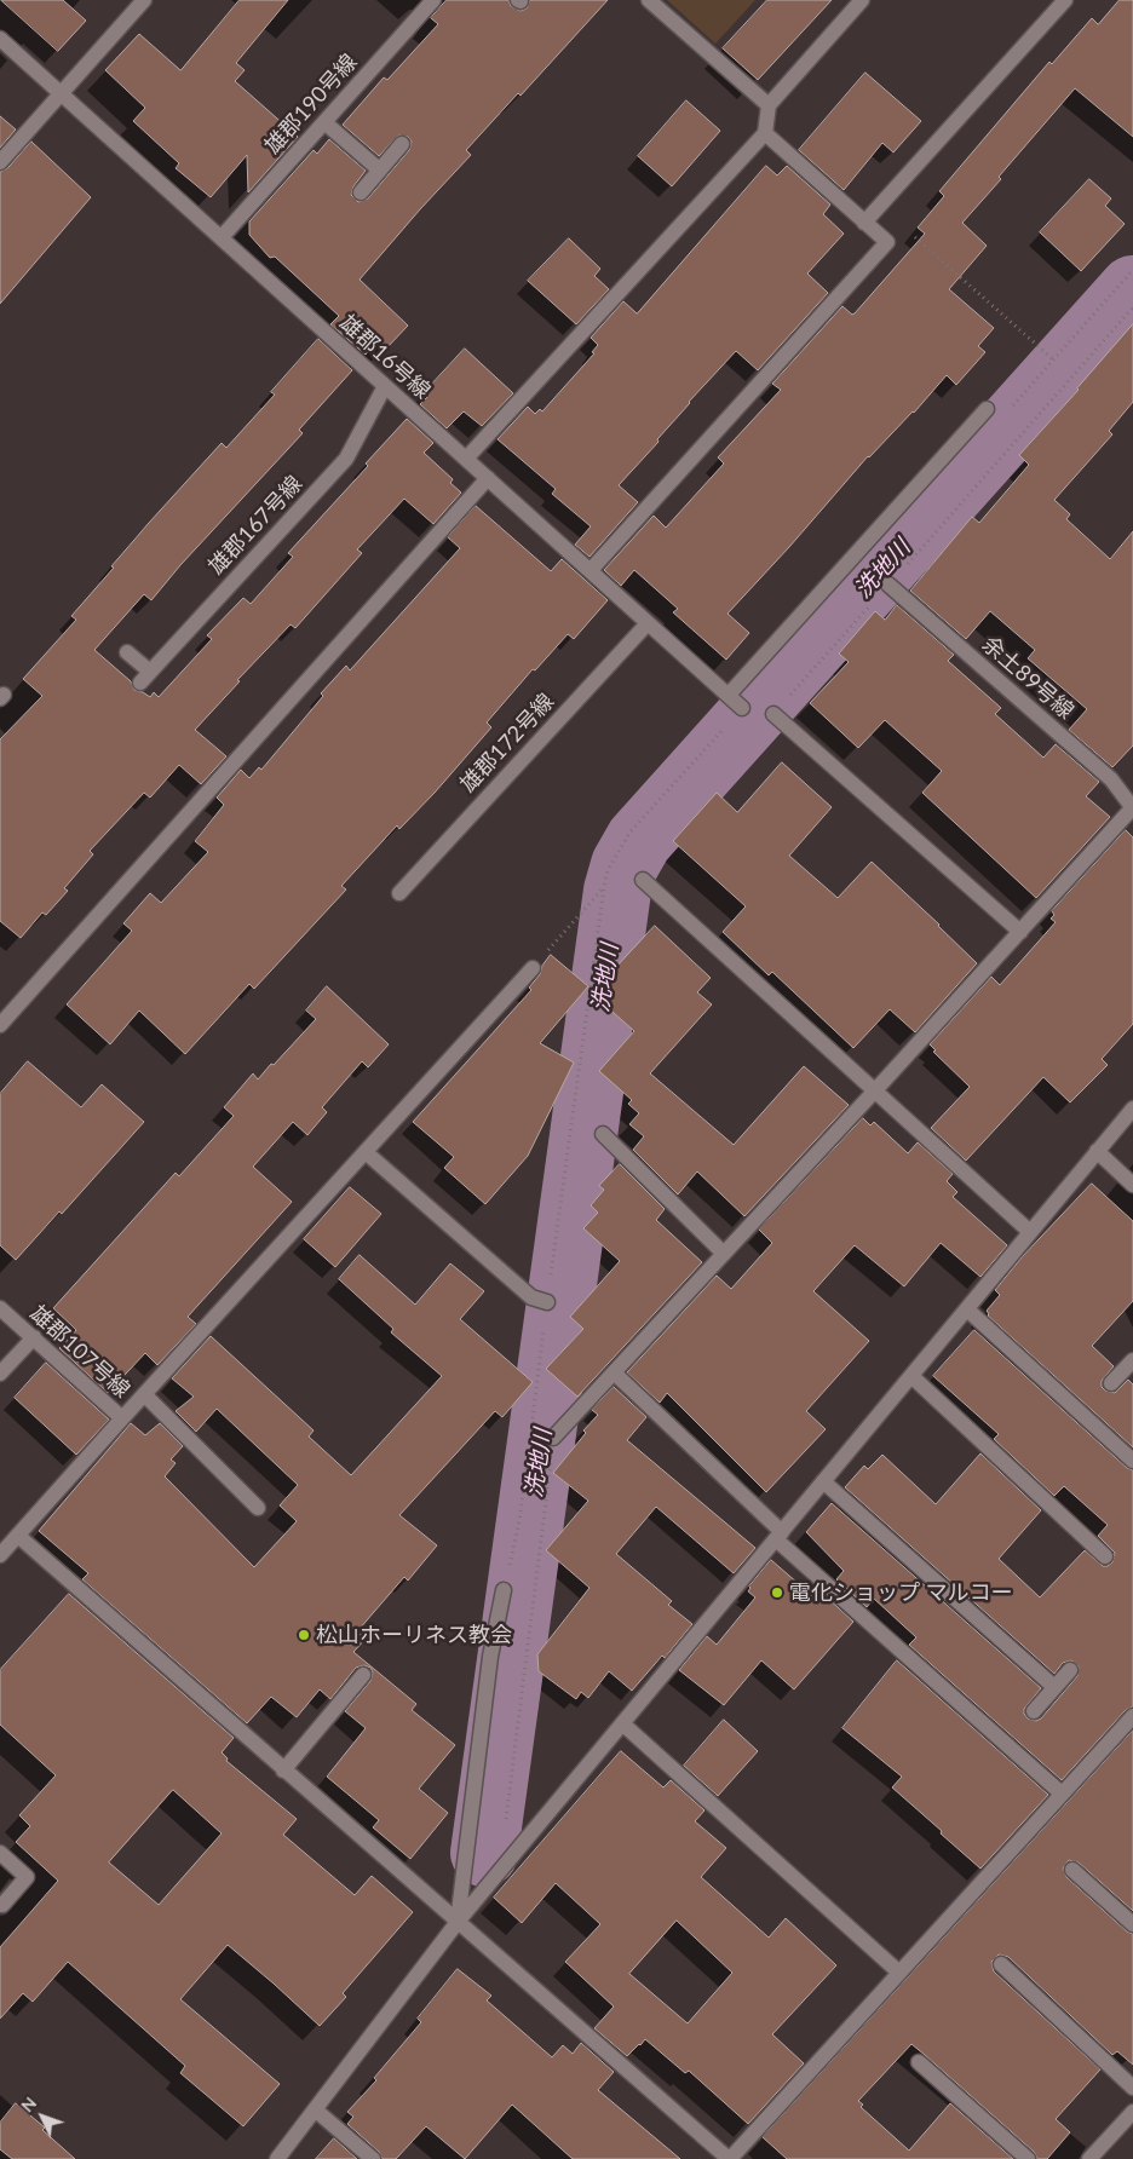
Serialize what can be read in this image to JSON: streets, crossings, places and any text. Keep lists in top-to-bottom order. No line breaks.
{"streets":{"street":["雄郡190号線","雄郡16号線","雄郡167号線","余土89号線","雄郡172号線","雄郡107号線"]},"crossings":[["雄郡190号線","雄郡16号線"],["雄郡16号線","雄郡167号線"],["雄郡16号線","雄郡172号線"]],"water":["洗地川"],"places":["電化ショップ マルコー","松山ホーリネス教会"],"north":"top left"}
